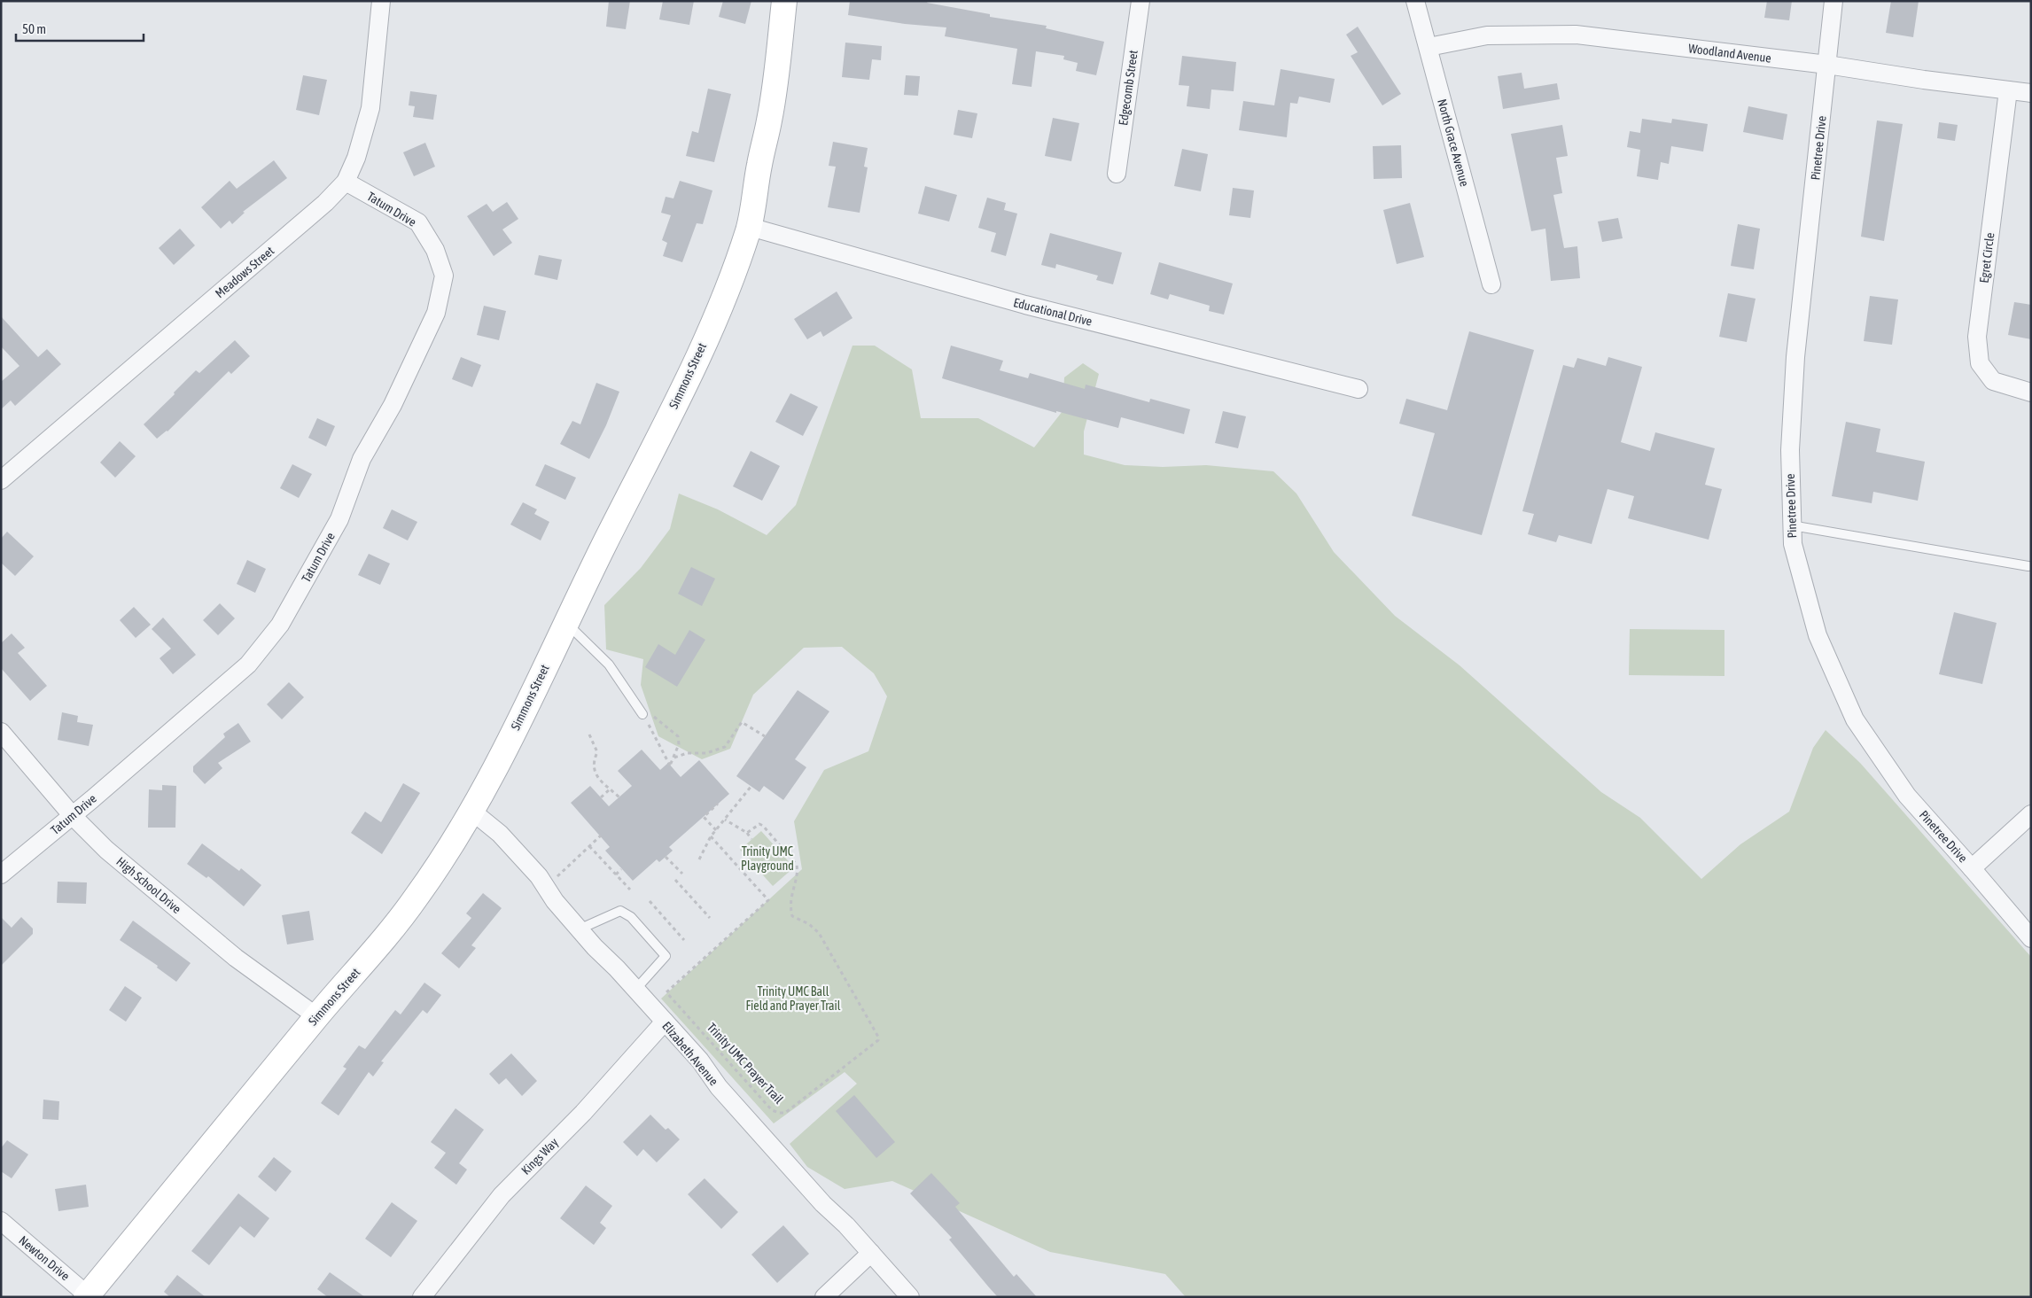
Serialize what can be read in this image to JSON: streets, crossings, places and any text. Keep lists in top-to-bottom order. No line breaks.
{"streets":{"street":["Woodland Avenue","Edgecomb Street","North Grace Avenue","Pinetree Drive","Tatum Drive","Egret Circle","Meadows Street","Educational Drive","Simmons Street","High School Drive","Elizabeth Avenue","Kings Way","Newton Drive"],"path":["Trinity UMC Prayer Trail"]},"crossings":[["Woodland Avenue","North Grace Avenue"],["Woodland Avenue","Pinetree Drive"],["Woodland Avenue","Egret Circle"],["Tatum Drive","Meadows Street"],["Tatum Drive","High School Drive"],["Educational Drive","Simmons Street"],["Simmons Street","High School Drive"],["Simmons Street","Elizabeth Avenue"],["Simmons Street","Newton Drive"],["Elizabeth Avenue","Kings Way"]],"parks":["Trinity UMC Playground","Trinity UMC Ball Field and Prayer Trail"],"scale_bar":"50 m"}
